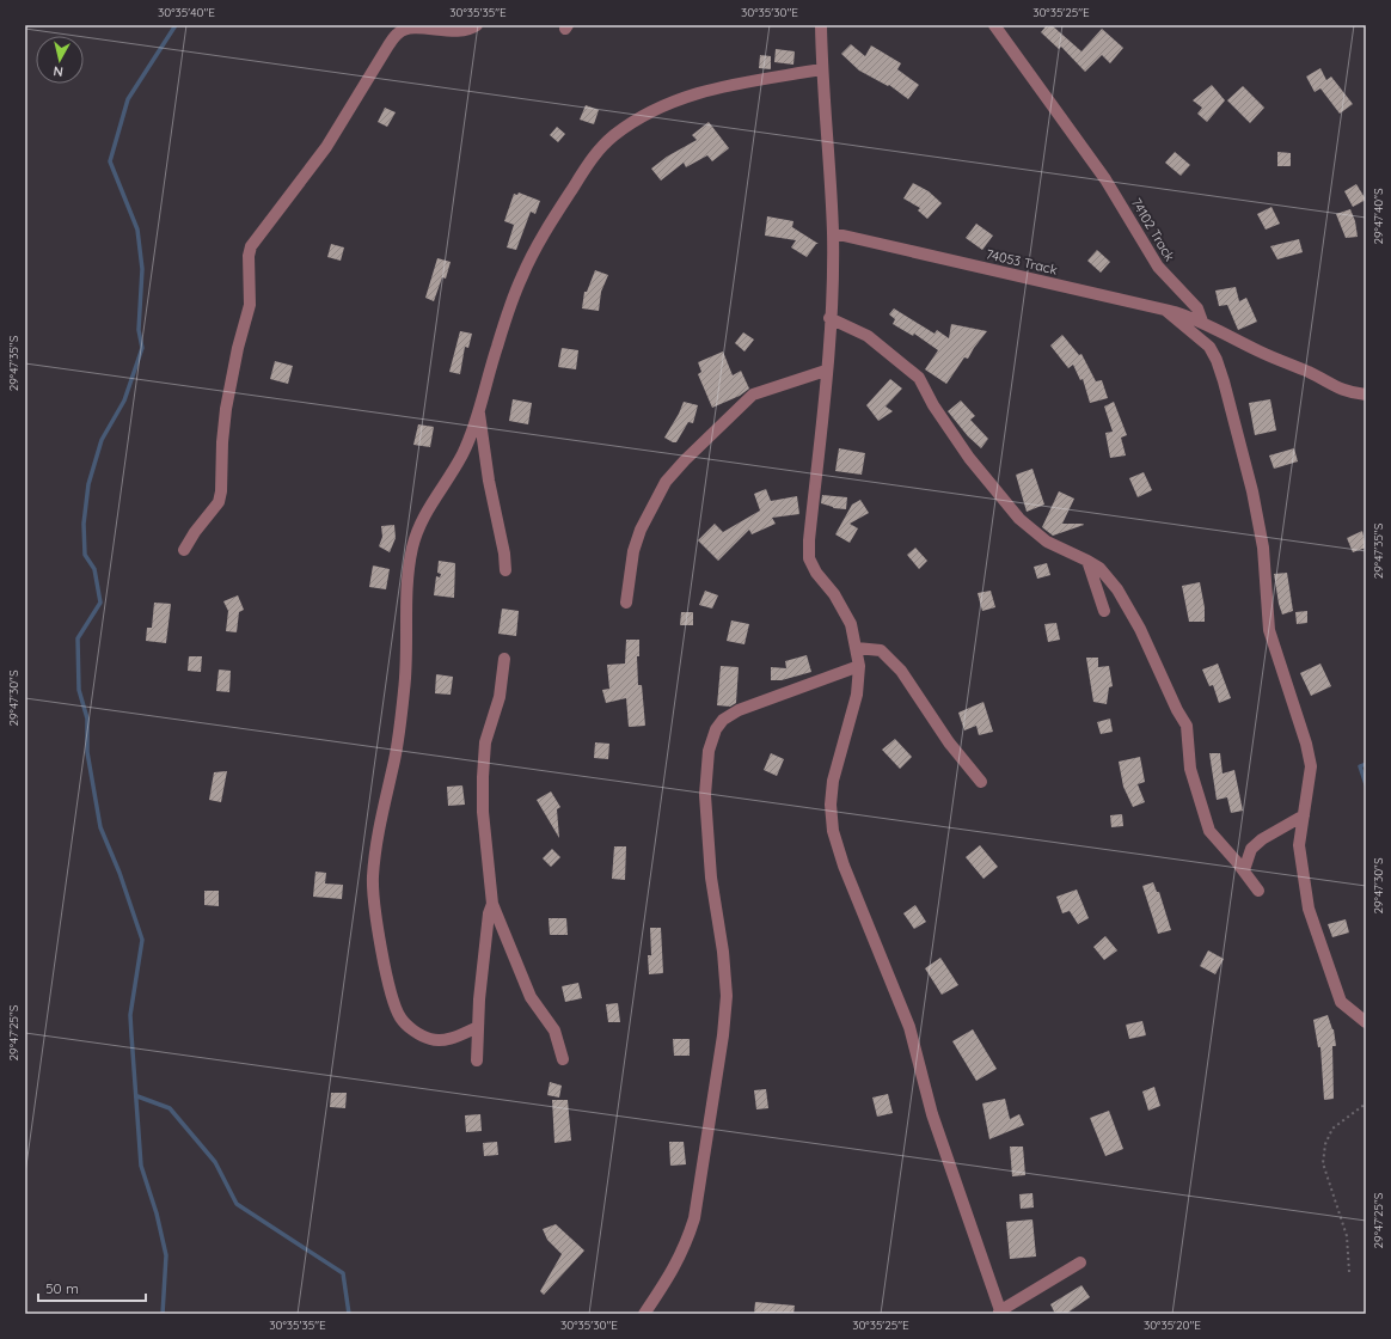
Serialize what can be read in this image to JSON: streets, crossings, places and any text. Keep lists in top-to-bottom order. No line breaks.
{"streets":{"street":["74102 Track","74053 Track"]},"crossings":[["74102 Track","74053 Track"]],"scale_bar":"50 m","north":"bottom","coordinates":["30°35'40\"E","30°35'35\"E","30°35'30\"E","30°35'25\"E","29°47'40\"S","29°47'35\"S","29°47'30\"S","29°47'25\"S","30°35'20\"E"]}
